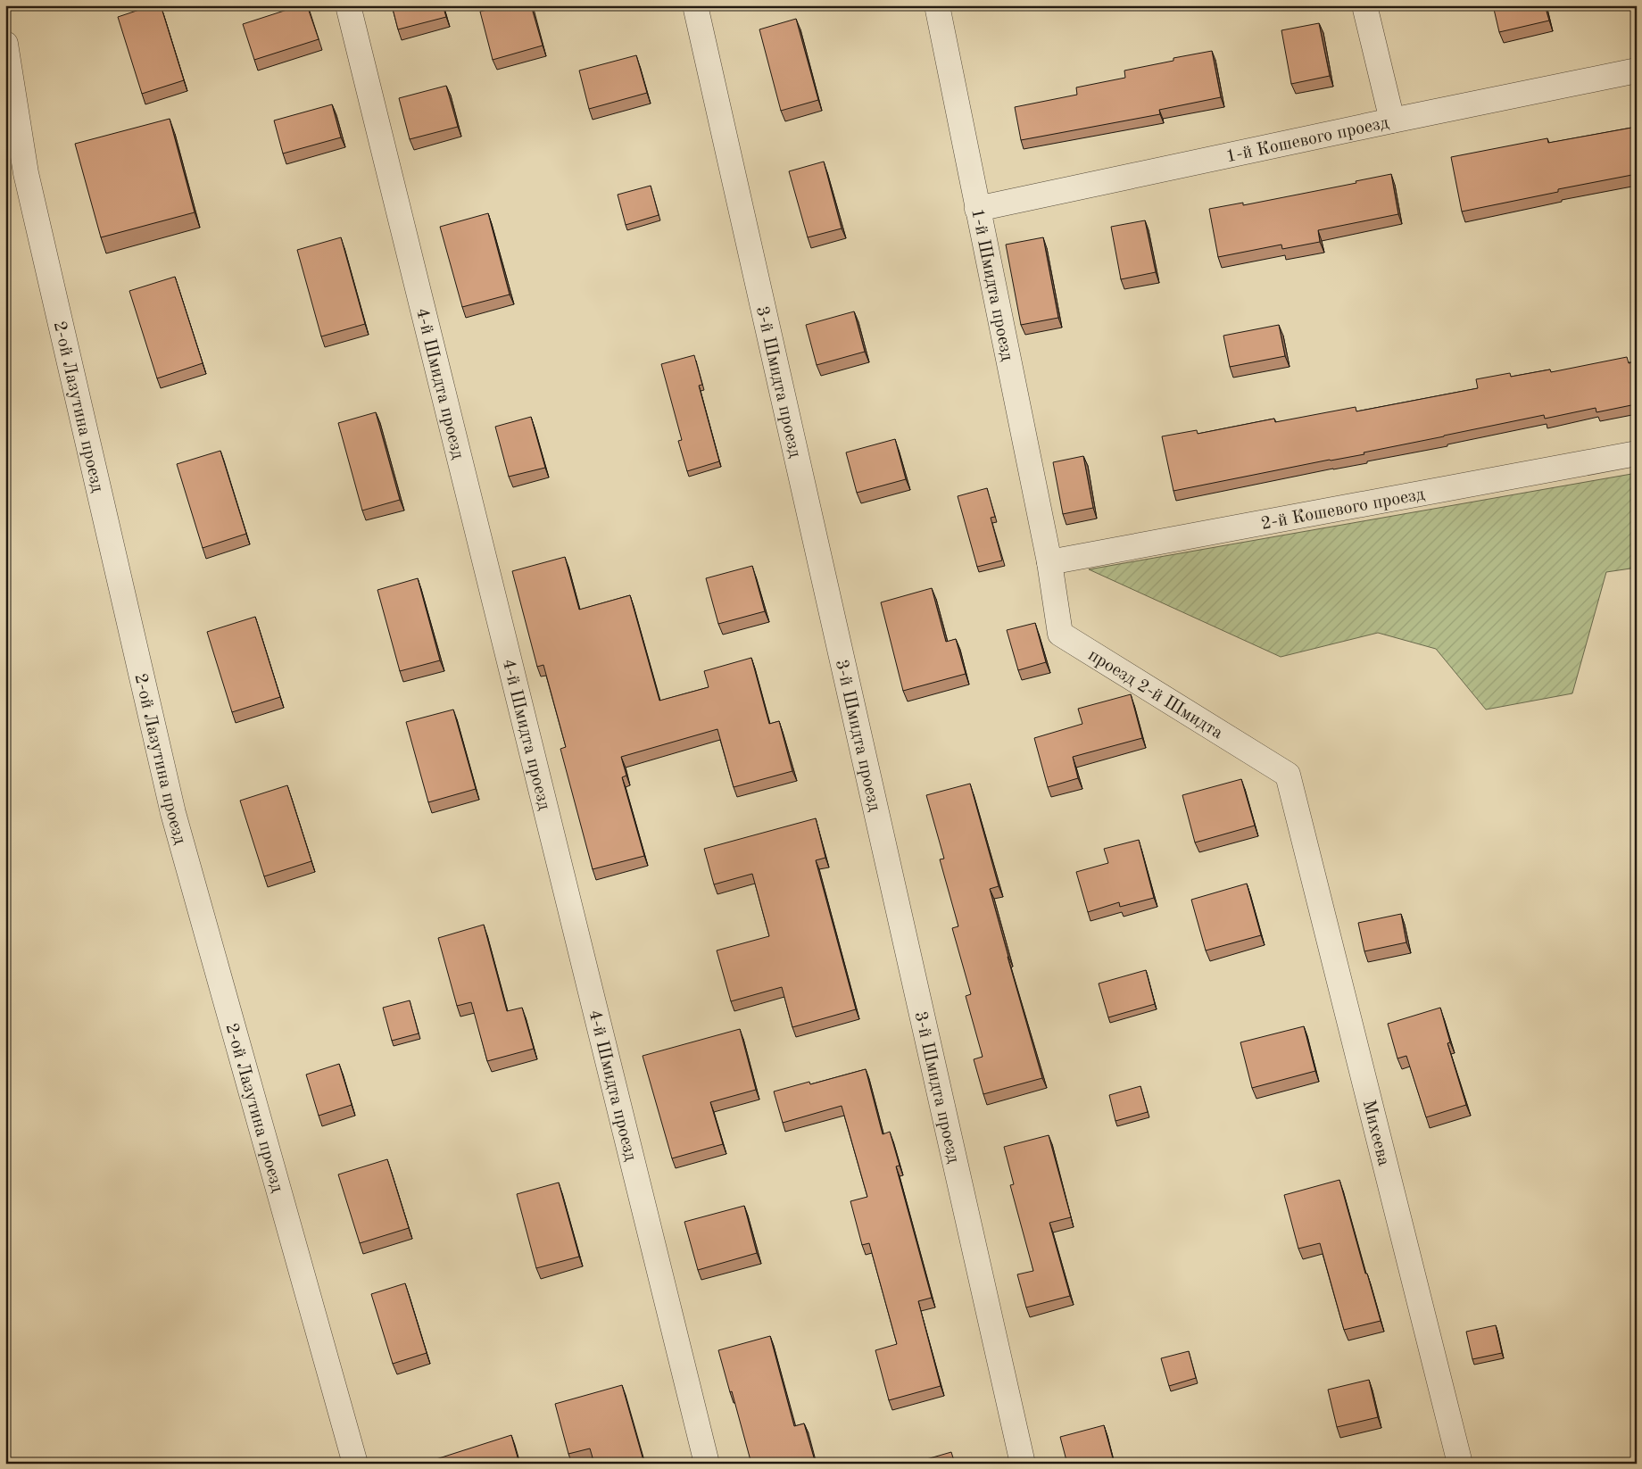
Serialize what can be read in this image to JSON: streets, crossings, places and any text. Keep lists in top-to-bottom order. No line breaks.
{"streets":{"street":["1-й Кошевого проезд","1-й Шмидта проезд","3-й Шмидта проезд","4-й Шмидта проезд","2-ой Лазутина проезд","2-й Кошевого проезд","проезд 2-й Шмидта","Михеева"]},"crossings":[["1-й Кошевого проезд","1-й Шмидта проезд"],["1-й Шмидта проезд","2-й Кошевого проезд"],["1-й Шмидта проезд","проезд 2-й Шмидта"],["2-й Кошевого проезд","проезд 2-й Шмидта"],["проезд 2-й Шмидта","Михеева"]]}
